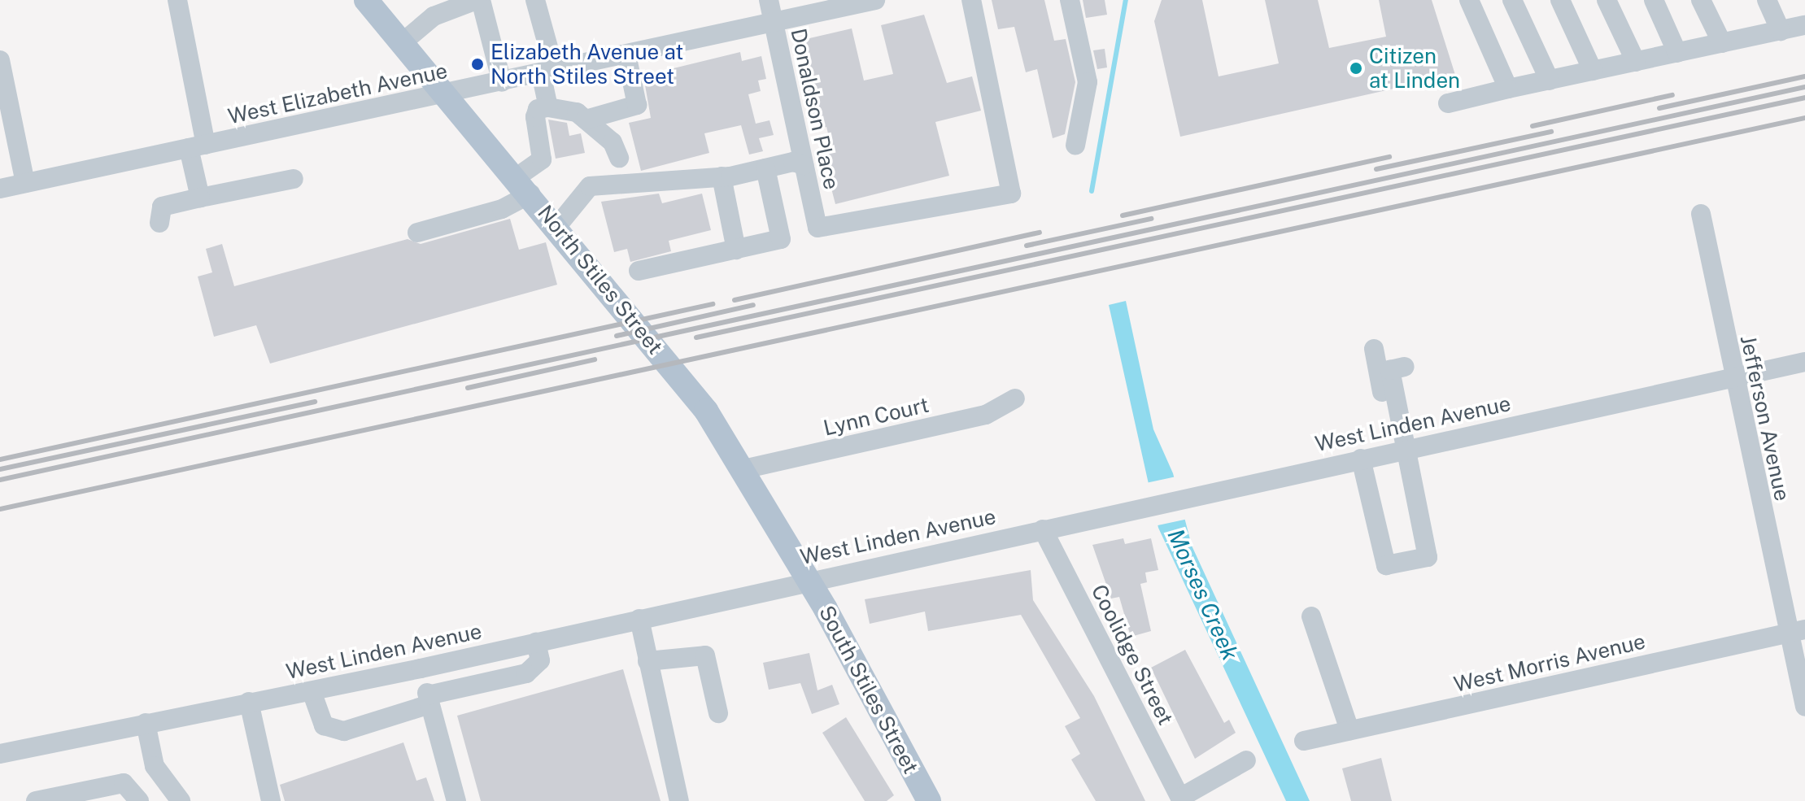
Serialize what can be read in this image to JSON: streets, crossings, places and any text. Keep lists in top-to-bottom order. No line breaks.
{"streets":{"main road":["North Stiles Street","South Stiles Street"],"street":["West Elizabeth Avenue","Donaldson Place","Lynn Court","Jefferson Avenue","West Linden Avenue","Coolidge Street","West Morris Avenue"]},"crossings":[["West Elizabeth Avenue","Donaldson Place"],["West Elizabeth Avenue","North Stiles Street"],["North Stiles Street","Lynn Court"],["North Stiles Street","West Linden Avenue"],["North Stiles Street","South Stiles Street"],["Jefferson Avenue","West Linden Avenue"],["Jefferson Avenue","West Morris Avenue"],["West Linden Avenue","Coolidge Street"],["West Linden Avenue","South Stiles Street"]],"water":["Morses Creek"],"places":["Elizabeth Avenue at North Stiles Street","Citizen at Linden"]}
